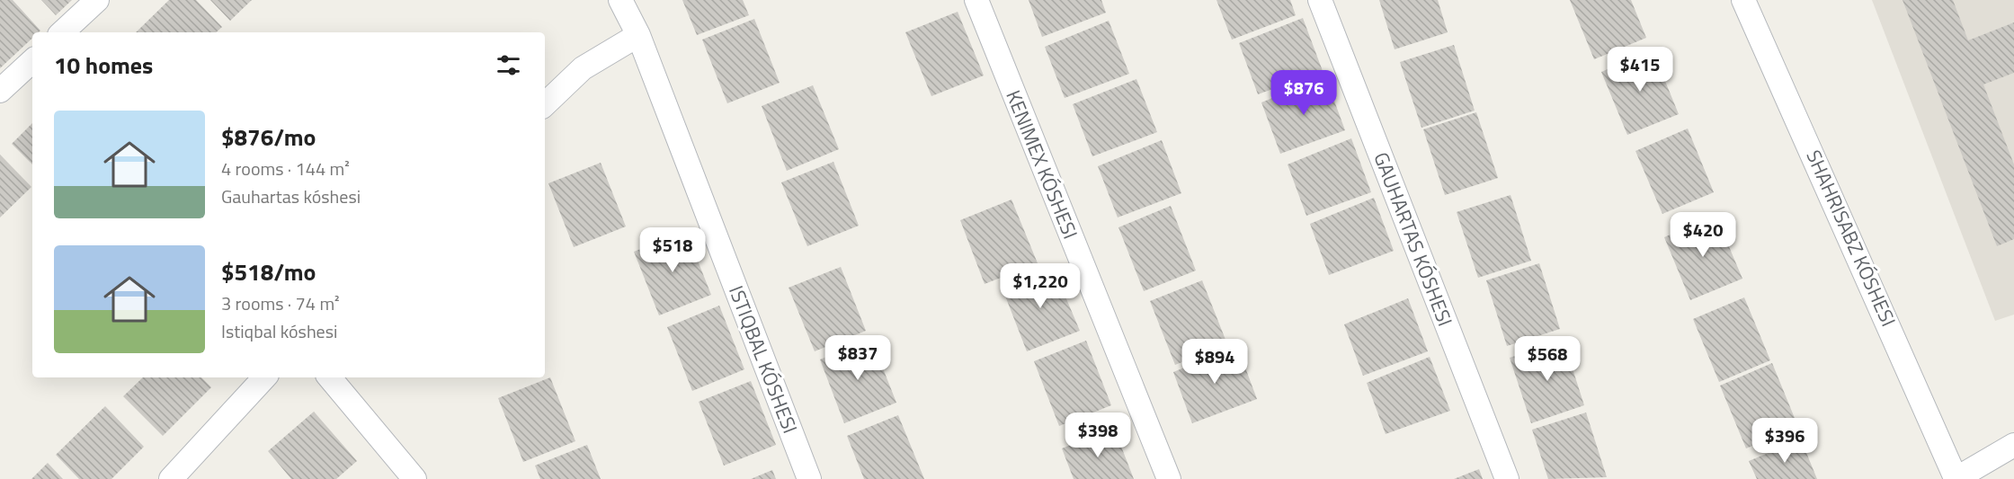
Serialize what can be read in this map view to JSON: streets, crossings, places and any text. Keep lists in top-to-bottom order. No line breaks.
{"streets":{"street":["KENIMEX KÓSHESI","SHAHRISABZ KÓSHESI","GAUHARTAS KÓSHESI","ISTIQBAL KÓSHESI"]},"page":{"heading":"10 homes","price":["$415","$876","$420","$518","$1,220","$837","$568","$894","$398","$396"],"list":[{"name":"$876/mo","note":"4 rooms · 144 m² · Gauhartas kóshesi"},{"name":"$518/mo","note":"3 rooms · 74 m² · Istiqbal kóshesi"}]}}
